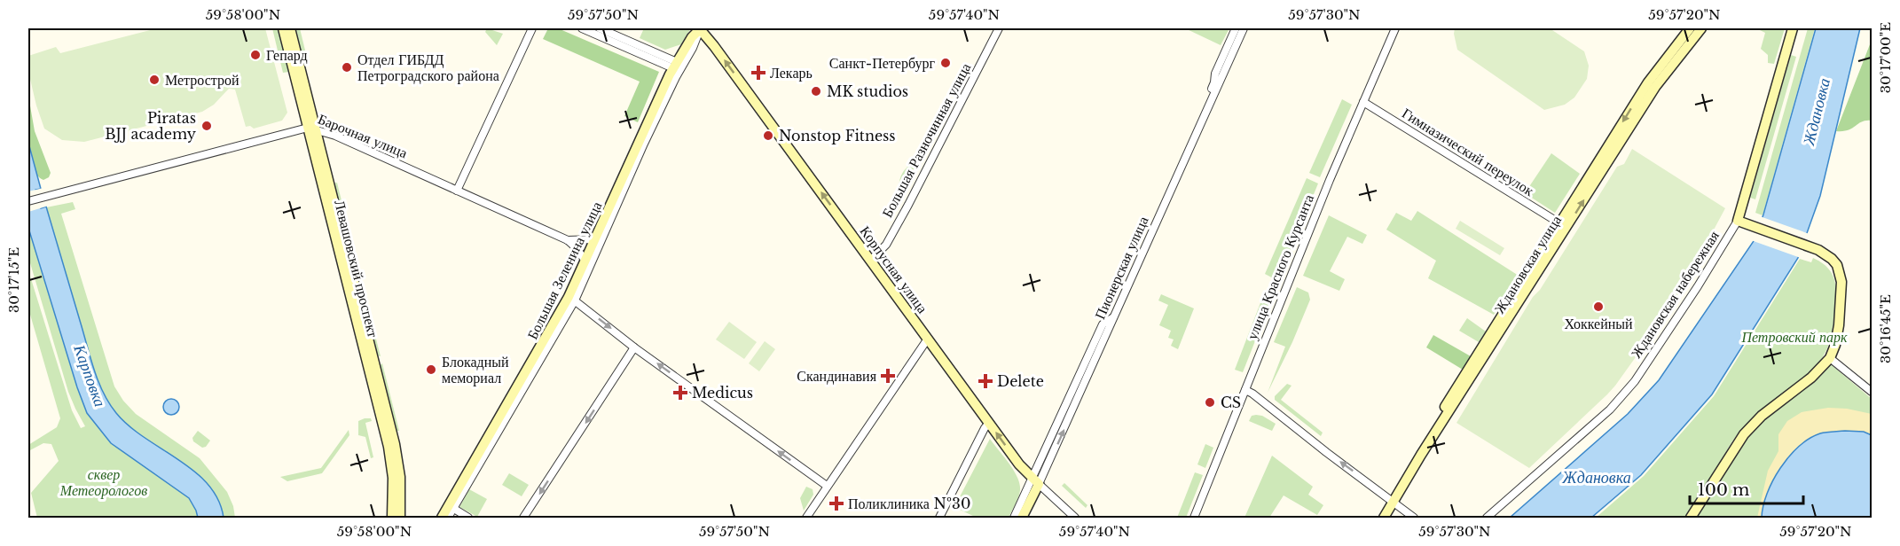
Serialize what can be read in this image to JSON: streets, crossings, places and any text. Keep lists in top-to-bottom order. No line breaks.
{"streets":{"main road":["Ждановская улица","Пионерская улица","Левашовский проспект","Корпусная улица","Большая Зеленина улица","Ждановская набережная"],"street":["Барочная улица","Большая Разночинная улица","Гимназический переулок","улица Красного Курсанта"]},"crossings":[["Барочная улица","Левашовский проспект"],["Барочная улица","Большая Зеленина улица"],["Большая Разночинная улица","Корпусная улица"],["Гимназический переулок","Ждановская улица"],["Гимназический переулок","улица Красного Курсанта"],["Пионерская улица","Корпусная улица"],["Корпусная улица","Большая Зеленина улица"]],"one_way":["Корпусная улица"],"water":["Ждановка","Карповка"],"parks":["Петровский парк","сквер Метеорологов"],"places":{"other":["Гепард","Санкт-Петербург","Отдел ГИБДД Петроградского района","Метрострой","MK studios","Piratas BJJ academy","Nonstop Fitness","Хоккейный","Блокадный мемориал","CS"],"health":["Лекарь","Скандинавия","Delete","Medicus","Поликлиника №30"]},"scale_bar":"100 m","coordinates":["59°58'00\"N","59°57'50\"N","59°57'40\"N","59°57'30\"N","59°57'20\"N","30°17'00\"E","30°17'15\"E","30°16'45\"E"]}
